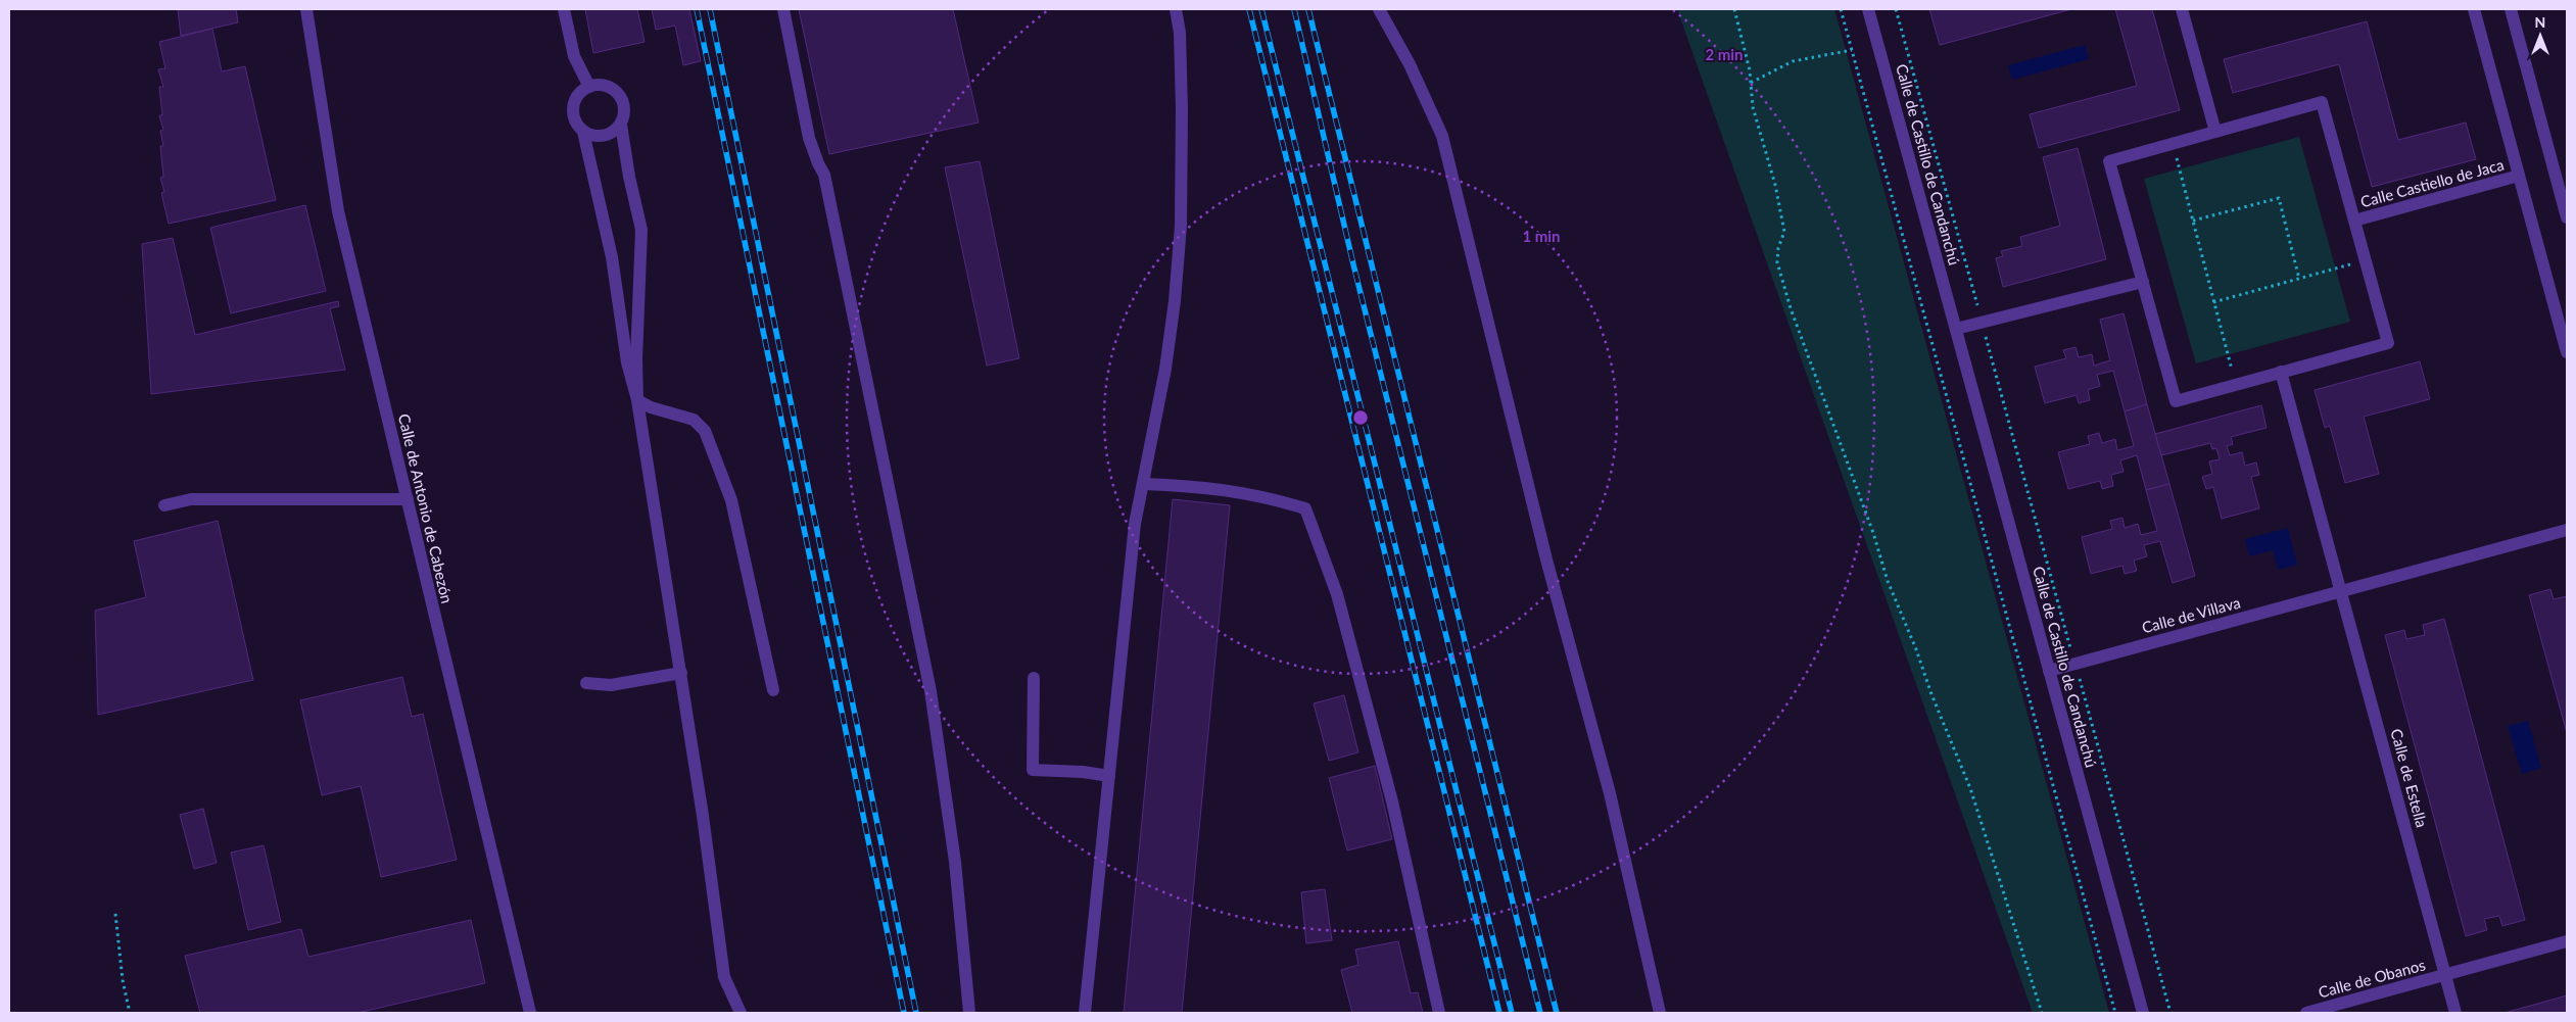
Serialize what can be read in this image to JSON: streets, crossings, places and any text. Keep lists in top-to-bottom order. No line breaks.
{"streets":{"street":["Calle de Castillo de Candanchú","Calle Castiello de Jaca","Calle de Antonio de Cabezón","Calle de Villava","Calle de Estella","Calle de Obanos"]},"crossings":[["Calle de Castillo de Candanchú","Calle de Villava"],["Calle de Villava","Calle de Estella"],["Calle de Estella","Calle de Obanos"]],"north":"top","rings":["2 min","1 min"]}
